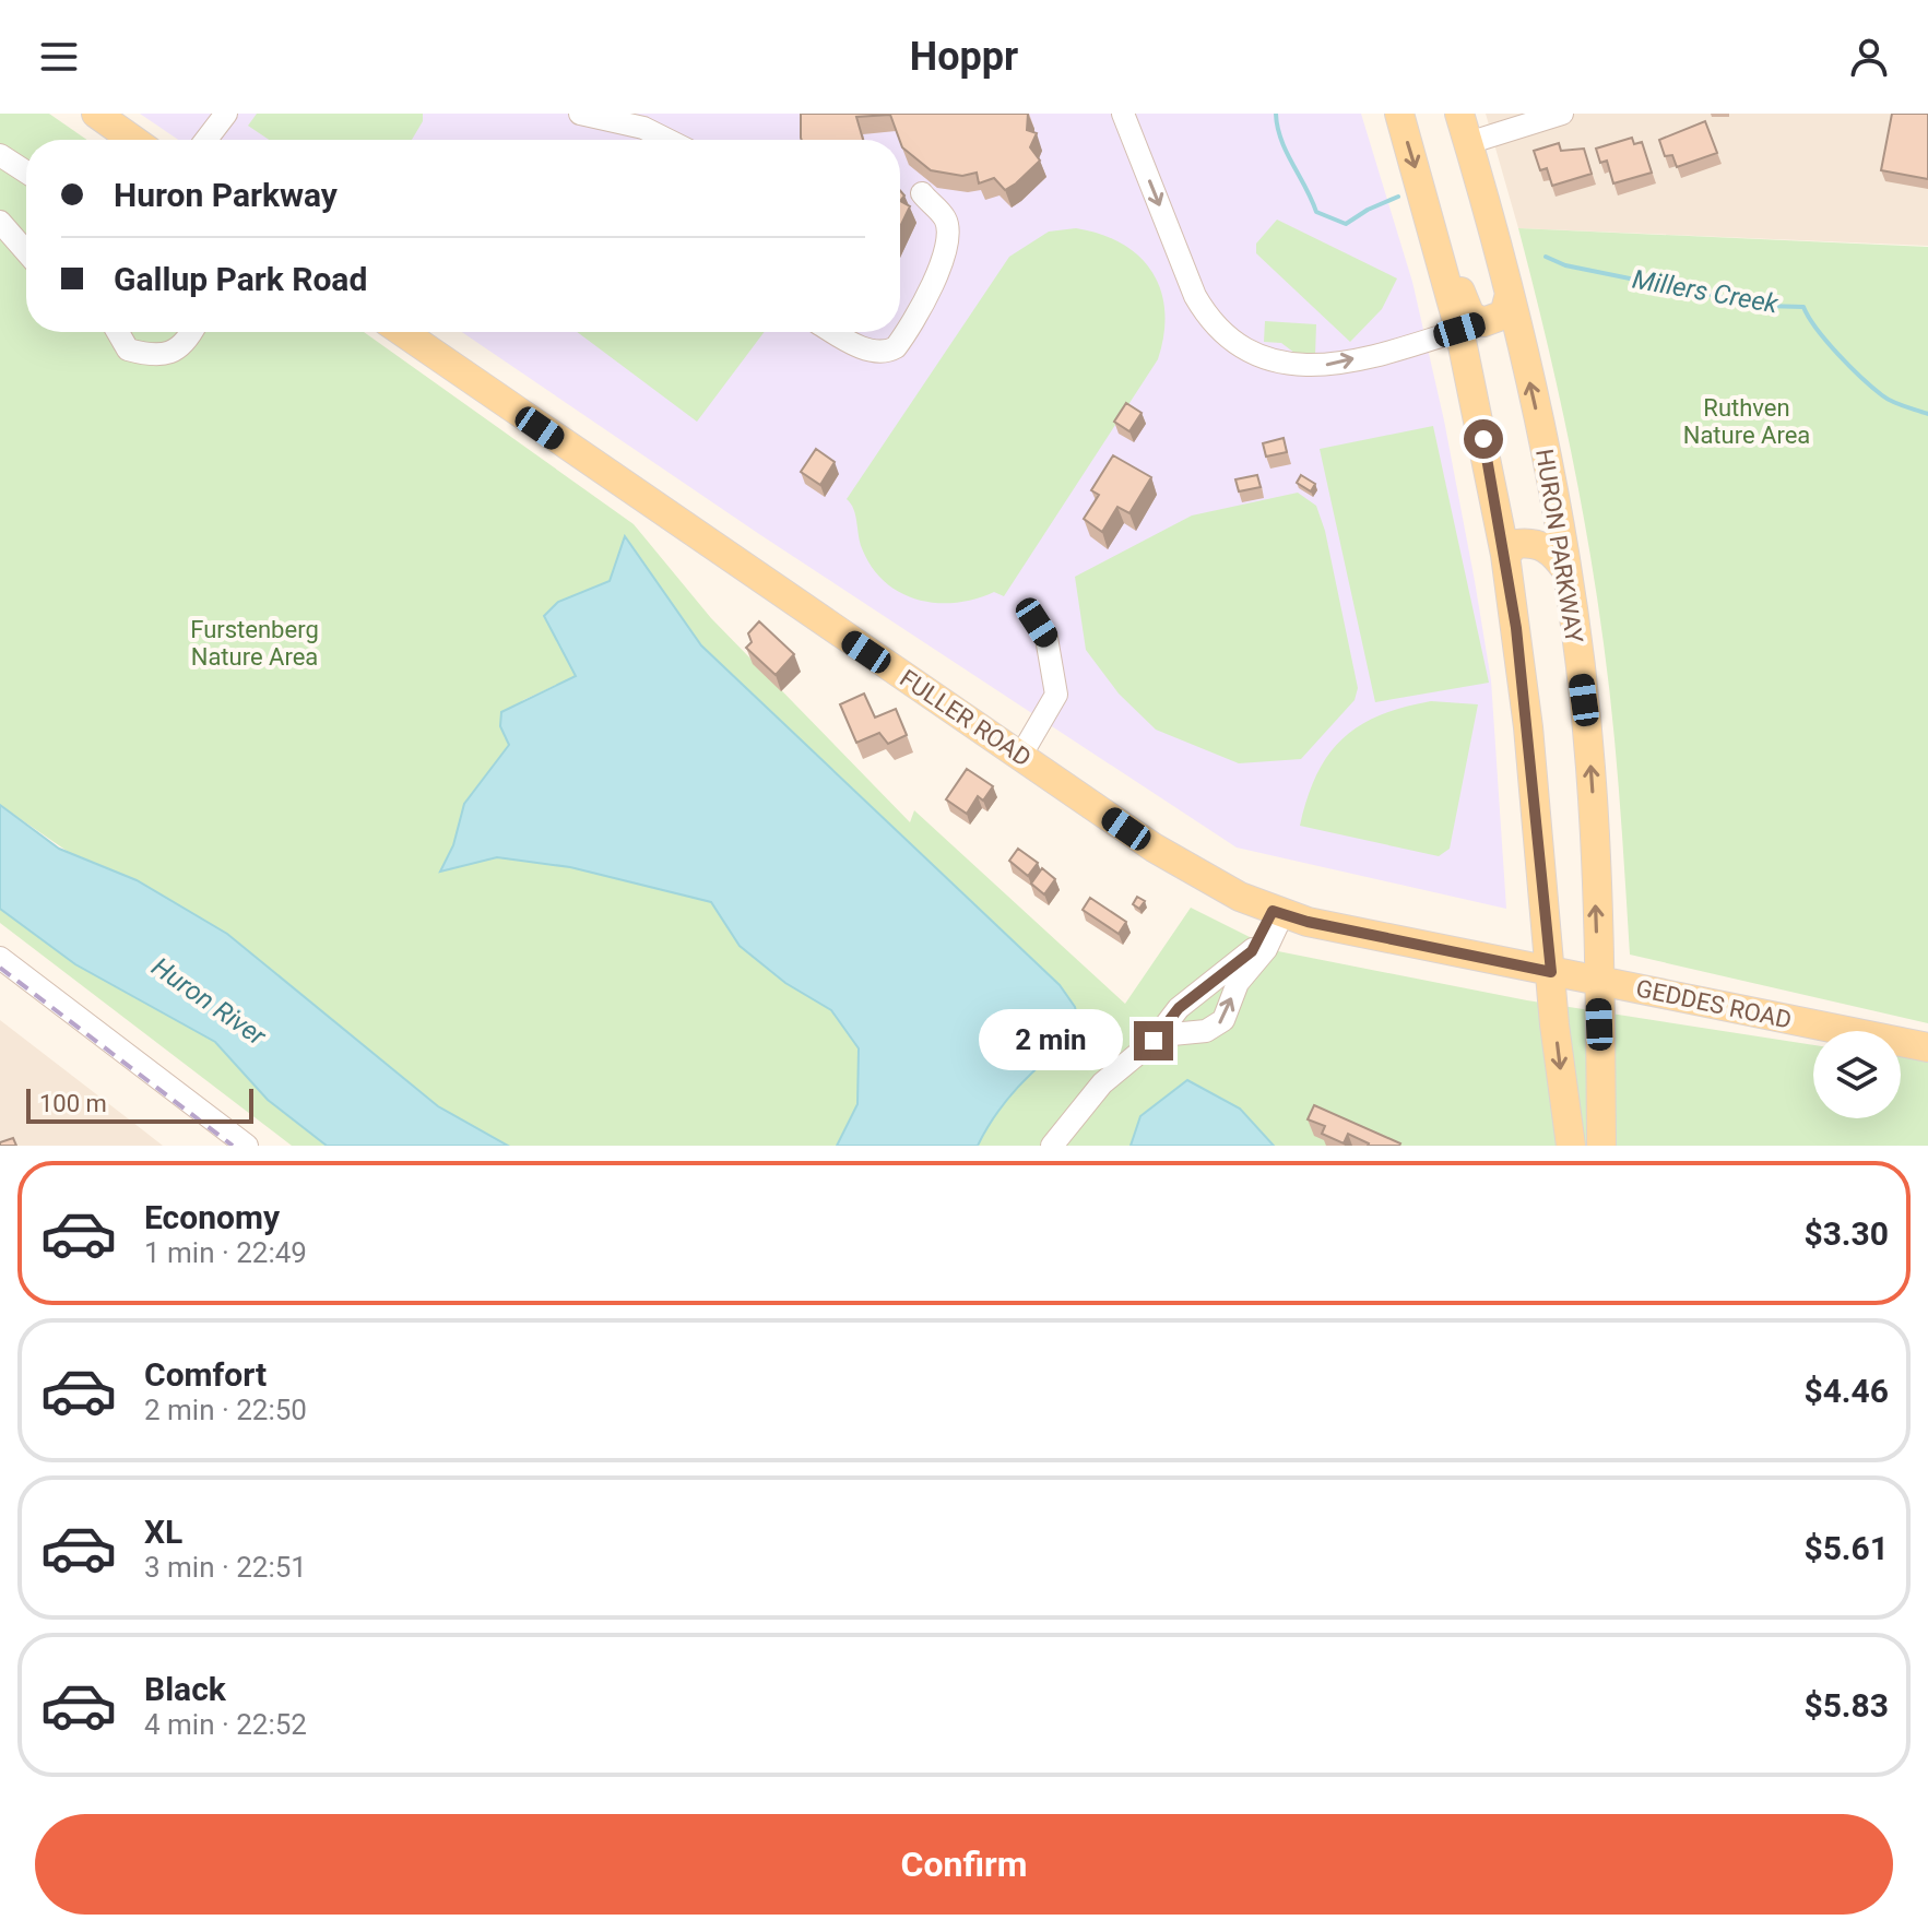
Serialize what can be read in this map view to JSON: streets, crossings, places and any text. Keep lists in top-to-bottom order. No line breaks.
{"streets":{"main road":["HURON PARKWAY","FULLER ROAD","GEDDES ROAD"]},"crossings":[["HURON PARKWAY","GEDDES ROAD"],["FULLER ROAD","GEDDES ROAD"]],"water":["Millers Creek","Huron River"],"parks":["Ruthven Nature Area","Furstenberg Nature Area"],"scale_bar":"100 m","page":{"header":"Hoppr","banner":["Huron Parkway","Gallup Park Road"],"bubble":"2 min","scale":"100 m","list":[{"name":"Economy","note":"1 min · 22:49","value":"$3.30"},{"name":"Comfort","note":"2 min · 22:50","value":"$4.46"},{"name":"XL","note":"3 min · 22:51","value":"$5.61"},{"name":"Black","note":"4 min · 22:52","value":"$5.83"}],"buttons":"Confirm"}}
